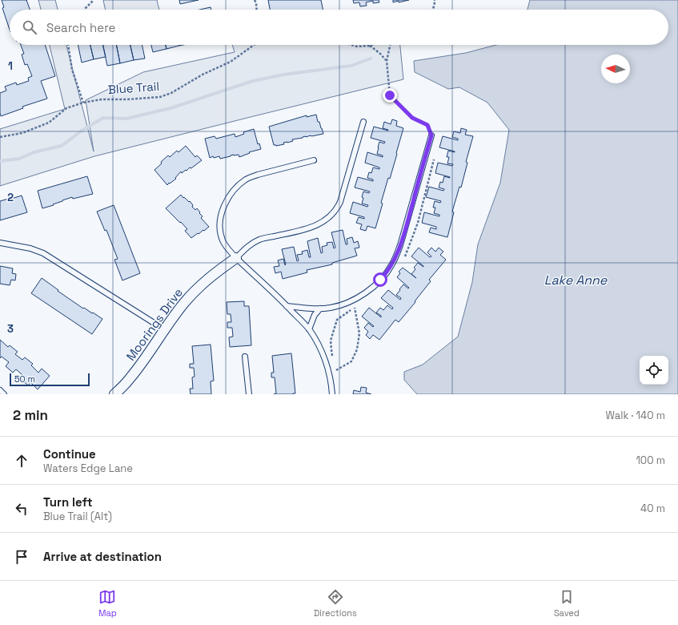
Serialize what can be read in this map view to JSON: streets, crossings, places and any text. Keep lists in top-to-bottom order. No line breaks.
{"streets":{"street":["Moorings Drive"],"path":["Blue Trail"]},"water":["Lake Anne"],"scale_bar":"50 m","north":"left","page":{"search":"Search here","scale":"50 m","heading":["2 min","Walk · 140 m"],"list":[["Continue","Waters Edge Lane","100 m"],["Turn left","Blue Trail (Alt)","40 m"],"Arrive at destination"],"nav":["Map","Directions","Saved"]},"grid":{"rows":["1","2","3"]}}
